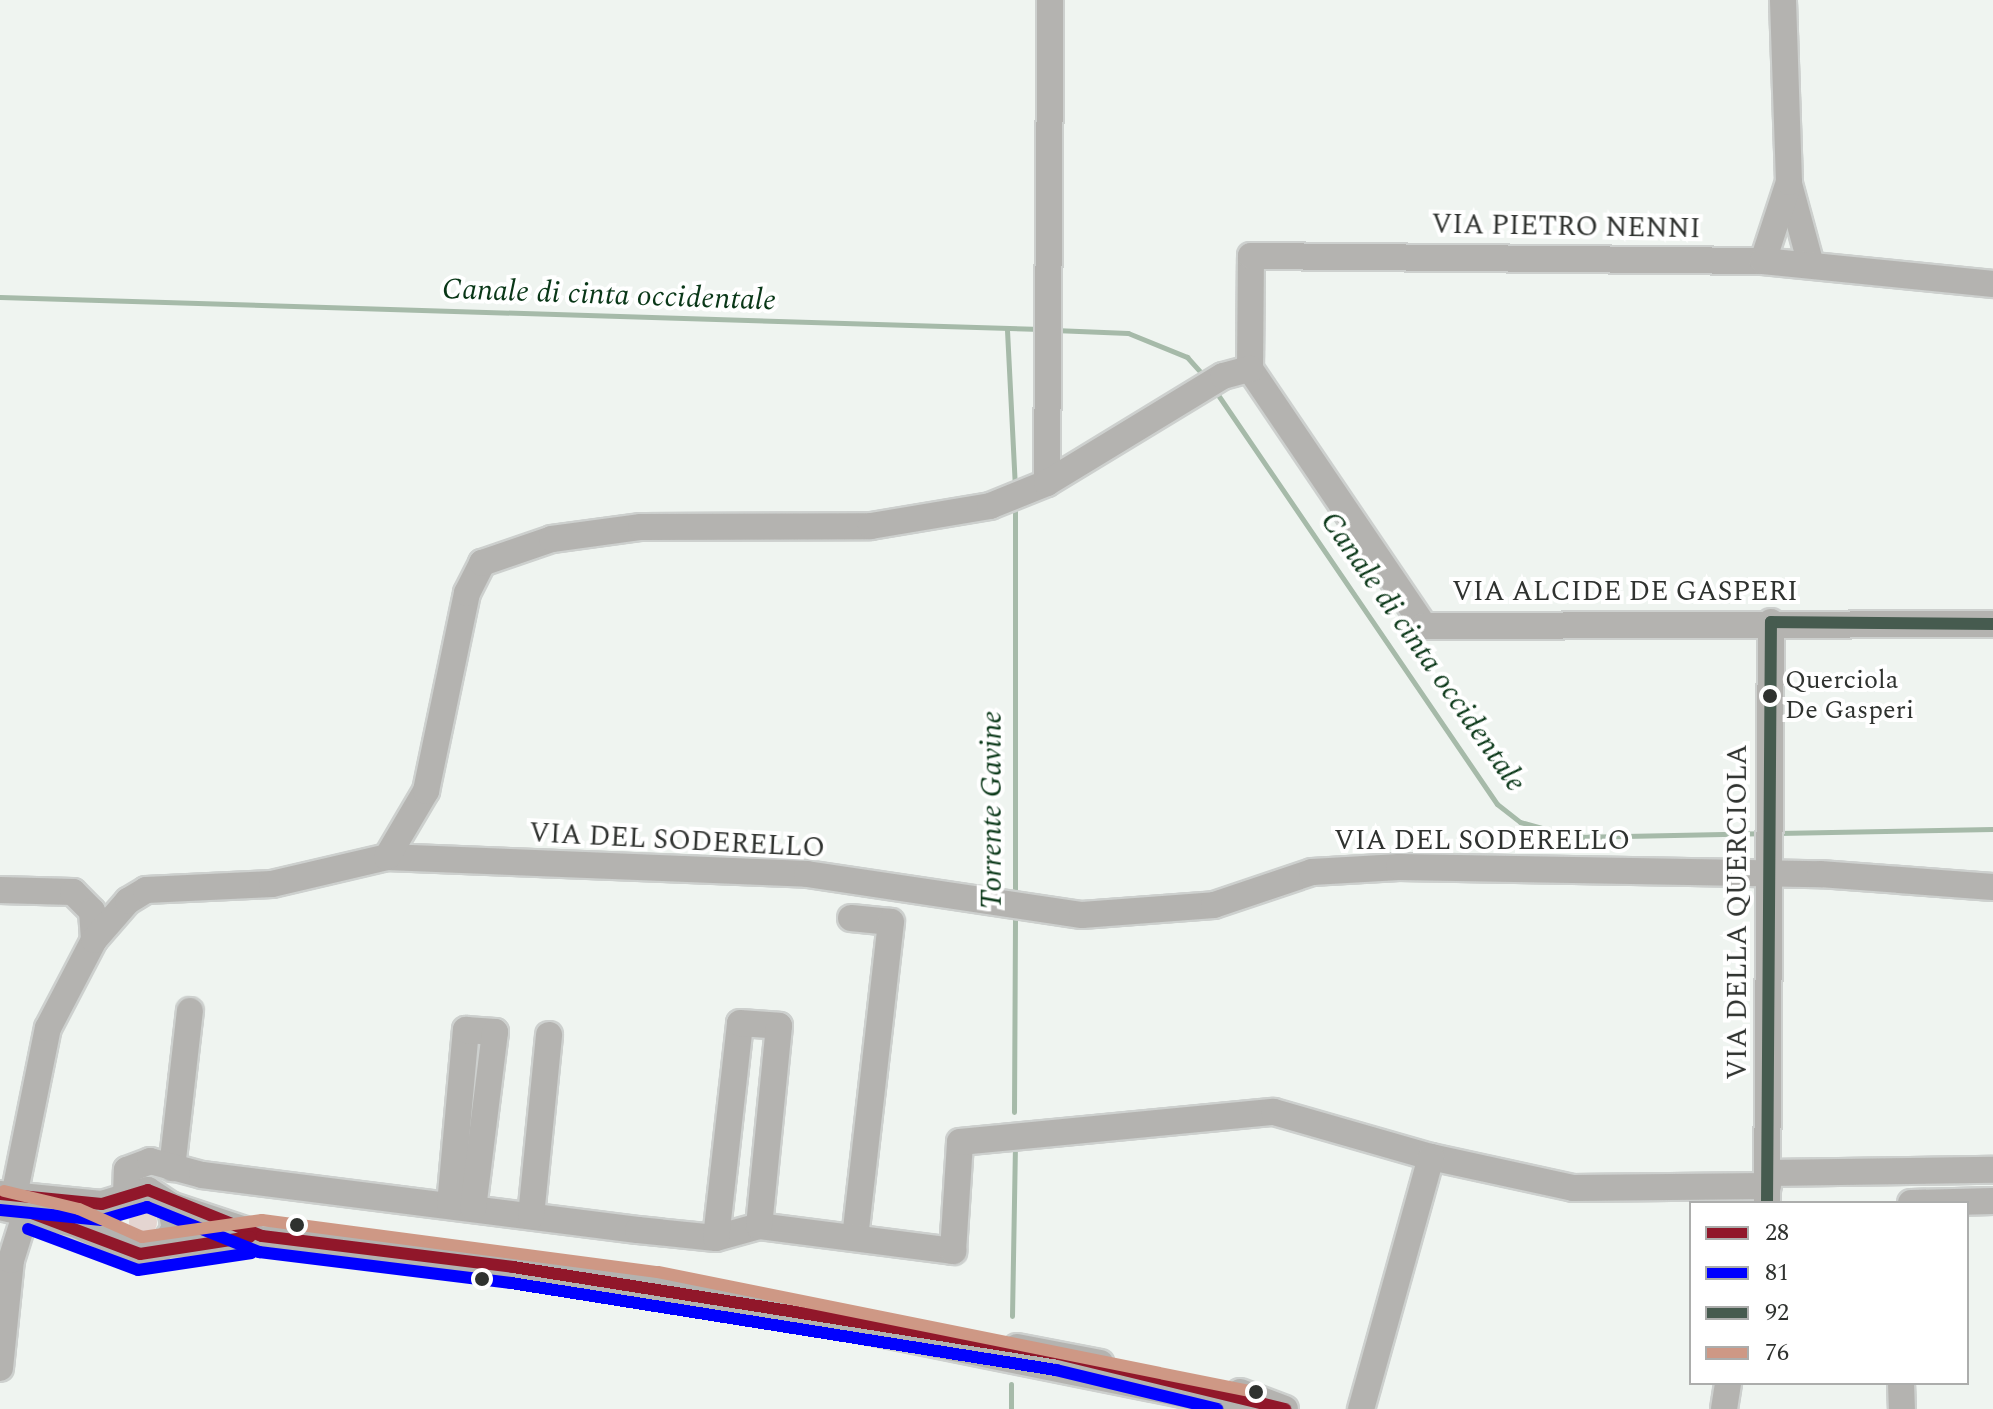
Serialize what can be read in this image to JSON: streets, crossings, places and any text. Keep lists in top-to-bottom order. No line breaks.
{"streets":{"street":["VIA PIETRO NENNI","VIA ALCIDE DE GASPERI","VIA DEL SODERELLO","VIA DELLA QUERCIOLA"]},"crossings":[["VIA PIETRO NENNI","VIA ALCIDE DE GASPERI"],["VIA ALCIDE DE GASPERI","VIA DELLA QUERCIOLA"],["VIA DEL SODERELLO","VIA DELLA QUERCIOLA"]],"water":["Canale di cinta occidentale","Torrente Gavine"],"places":["Querciola De Gasperi"],"lines":["transit line 92","transit line 28","transit line 76","transit line 81"],"legend":["28","81","92","76"]}
